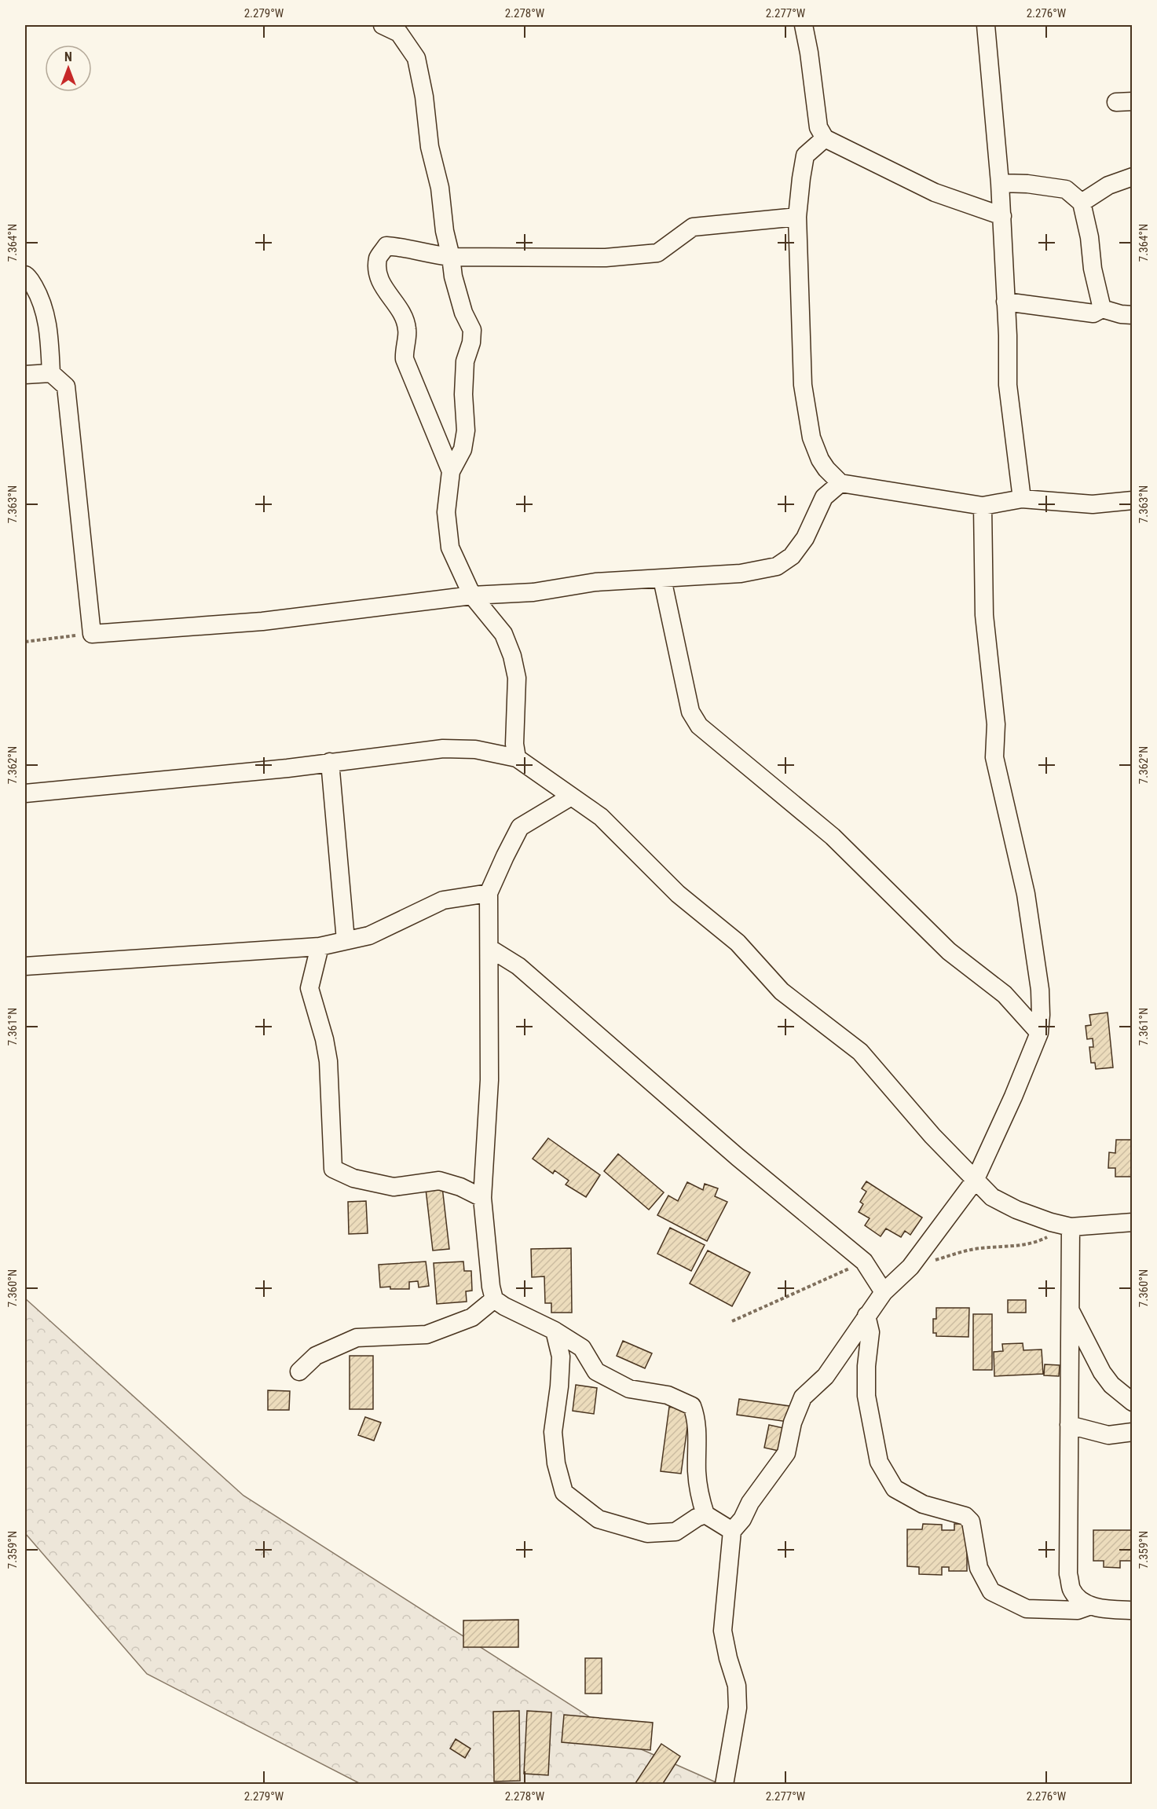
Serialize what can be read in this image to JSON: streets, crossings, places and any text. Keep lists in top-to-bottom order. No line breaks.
{"north":"top","coordinates":["2.279°W","2.278°W","2.277°W","2.276°W","7.364°N","7.363°N","7.362°N","7.361°N","7.360°N","7.359°N"]}
